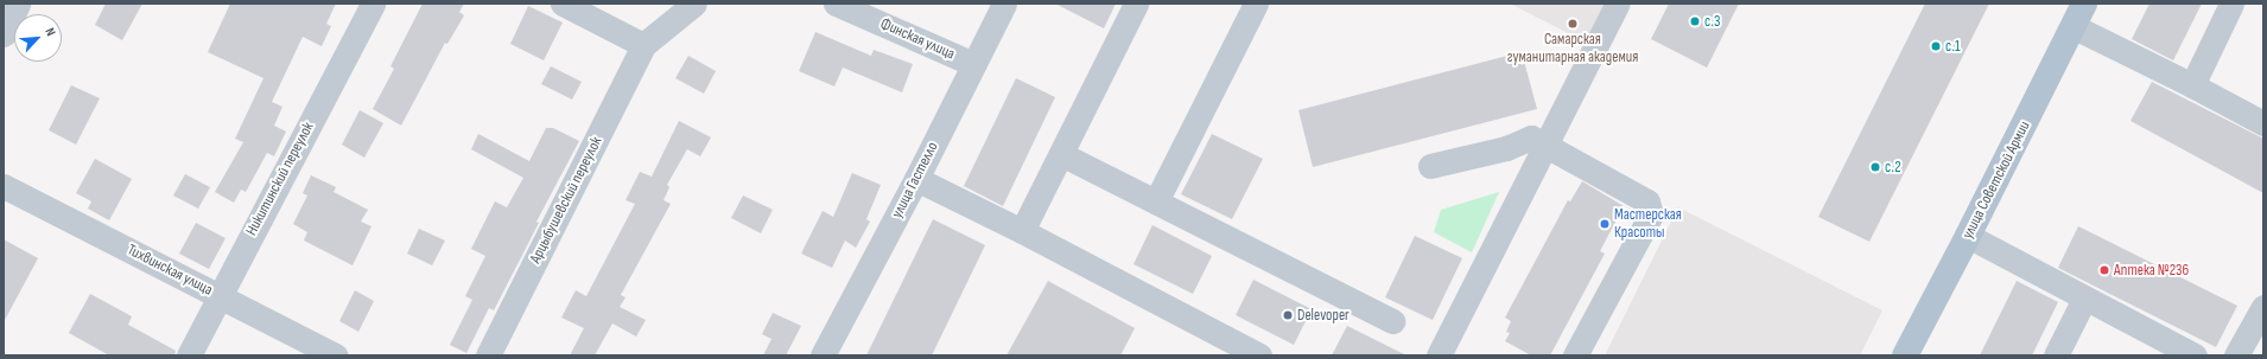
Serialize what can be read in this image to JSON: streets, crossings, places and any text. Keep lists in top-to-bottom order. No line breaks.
{"streets":{"main road":["улица Советской Армии"],"street":["Финская улица","Никитинский переулок","улица Гастелло","Арцыбушевский переулок","Тихвинская улица"]},"crossings":[["Финская улица","улица Гастелло"],["Никитинский переулок","Тихвинская улица"]],"places":["с.3","Самарская гуманитарная академия","с.1","с.2","Мастерская Красоты","Аптека №236","Delevoper"],"north":"top right"}
